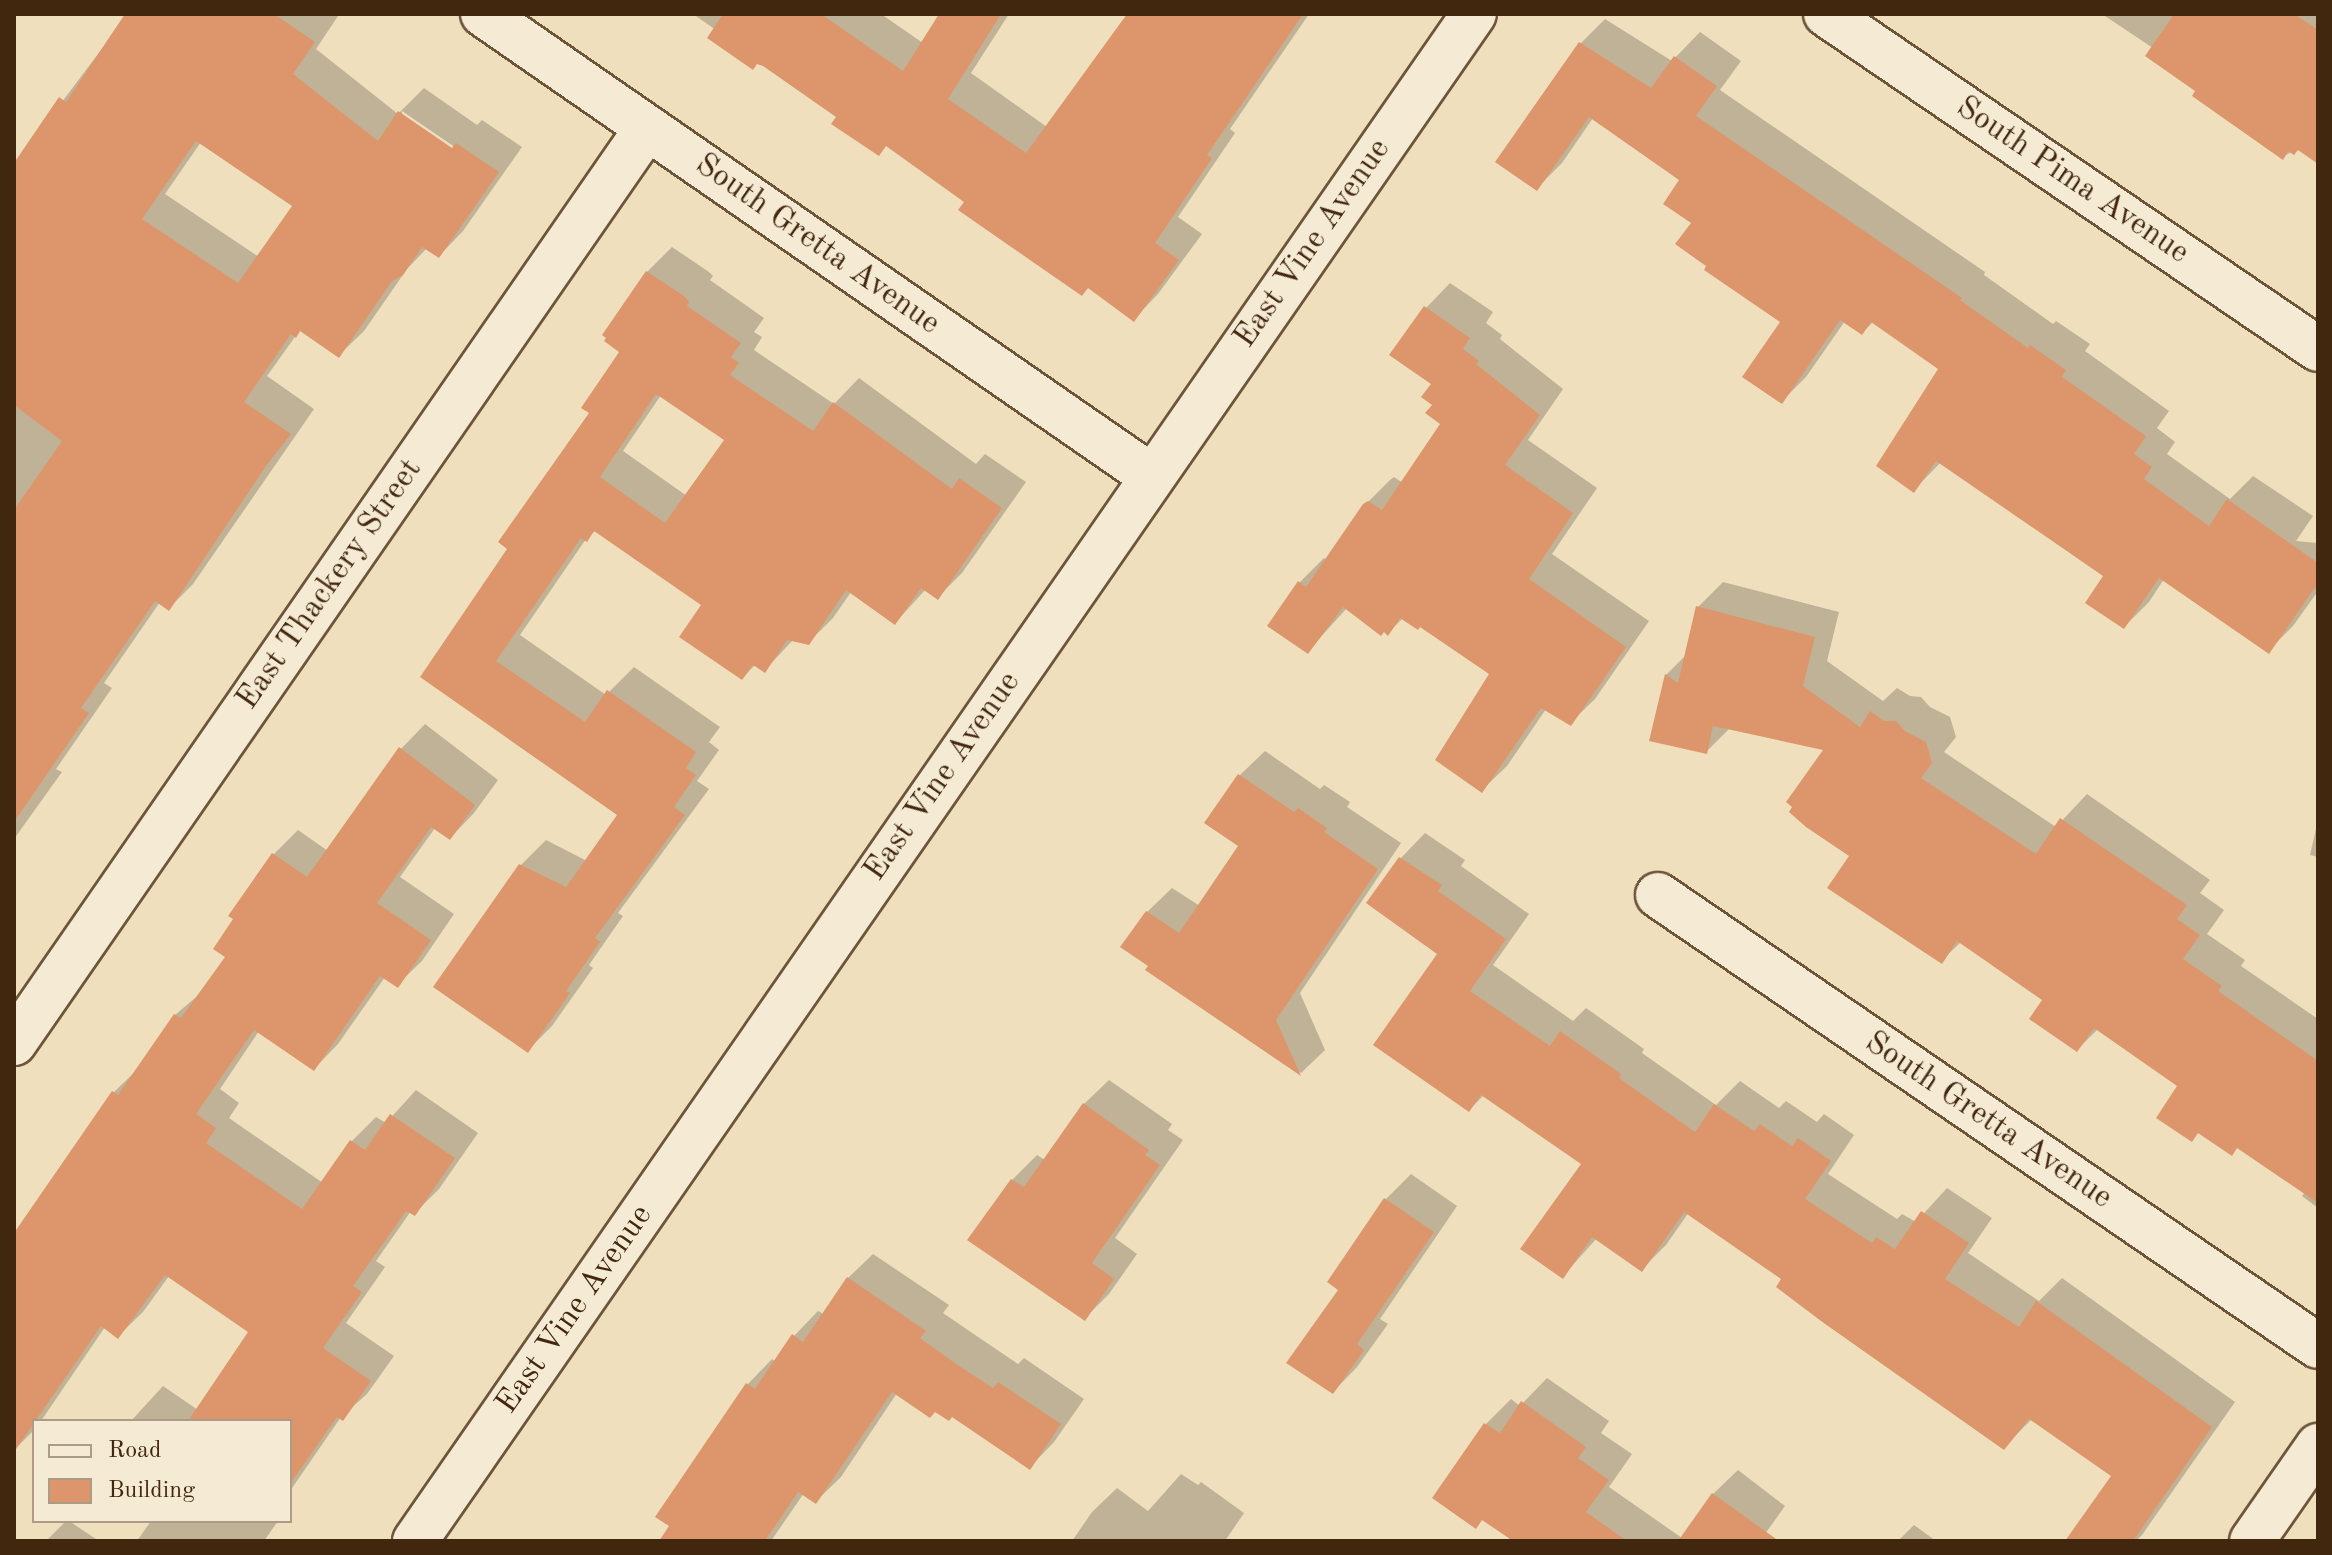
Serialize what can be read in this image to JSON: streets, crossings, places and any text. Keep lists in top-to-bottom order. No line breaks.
{"streets":{"street":["South Pima Avenue","East Vine Avenue","South Gretta Avenue","East Thackery Street"]},"crossings":[["East Vine Avenue","South Gretta Avenue"],["South Gretta Avenue","East Thackery Street"]],"legend":["Road","Building"]}
